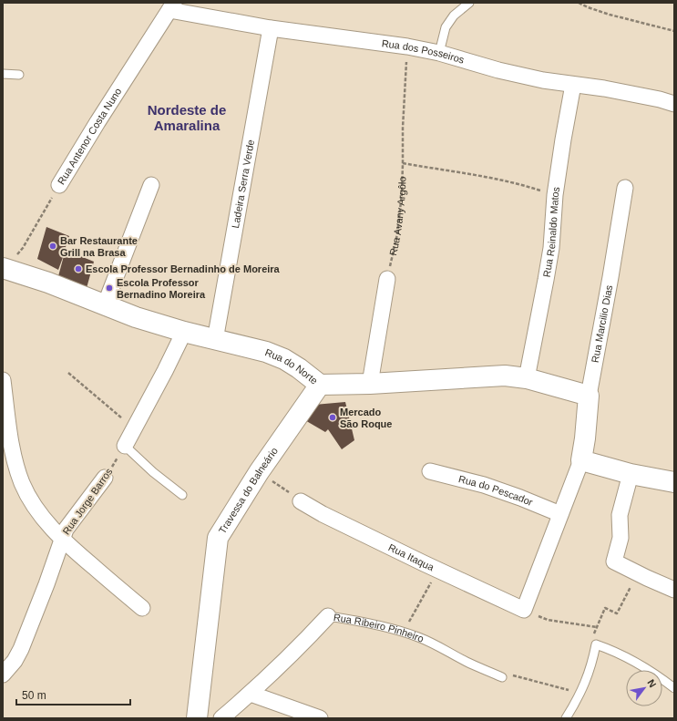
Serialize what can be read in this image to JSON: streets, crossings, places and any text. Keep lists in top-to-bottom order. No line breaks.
{"streets":{"street":["Rua dos Posseiros","Rua Antenor Costa Nuno","Ladeira Serra Verde","Rua Reinaldo Matos","Rua Marcilio Dias","Rua do Norte","Travessa do Balneário","Rua do Pescador","Rua Jorge Barros","Rua Itaqua","Rua Ribeiro Pinheiro"],"path":["Rua Avany Argôlo"]},"crossings":[["Rua dos Posseiros","Rua Antenor Costa Nuno"],["Rua dos Posseiros","Ladeira Serra Verde"],["Rua dos Posseiros","Rua Avany Argôlo"],["Rua dos Posseiros","Rua Reinaldo Matos"],["Rua Antenor Costa Nuno","Rua do Norte"],["Ladeira Serra Verde","Rua do Norte"],["Rua Reinaldo Matos","Rua do Norte"],["Rua Marcilio Dias","Rua do Norte"],["Rua Marcilio Dias","Rua do Pescador"],["Rua Marcilio Dias","Rua Itaqua"],["Rua do Norte","Travessa do Balneário"]],"districts":["Nordeste de Amaralina"],"places":["Bar Restaurante Grill na Brasa","Escola Professor Bernadinho de Moreira","Escola Professor Bernadino Moreira","Mercado São Roque"],"scale_bar":"50 m","north":"top right"}
